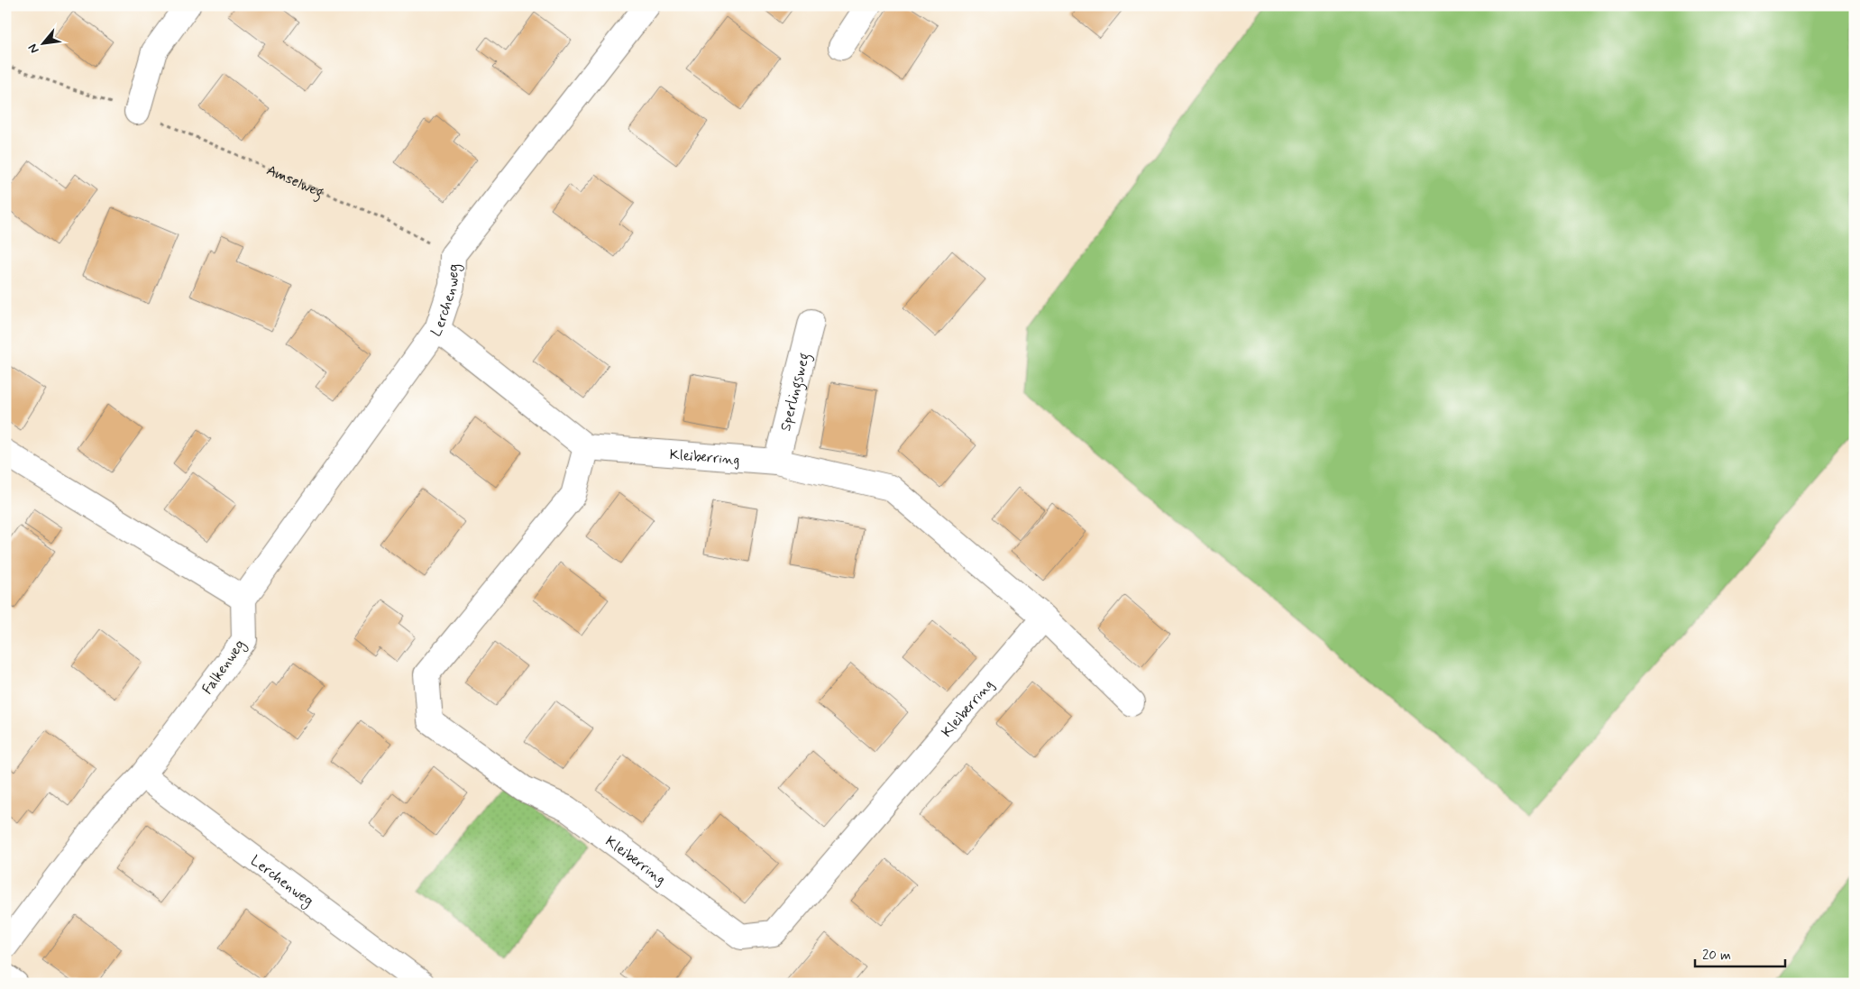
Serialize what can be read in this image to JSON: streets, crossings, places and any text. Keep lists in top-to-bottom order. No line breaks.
{"streets":{"street":["Lerchenweg","Sperlingsweg","Kleiberring","Falkenweg"],"path":["Amselweg"]},"crossings":[["Amselweg","Lerchenweg"],["Lerchenweg","Falkenweg"],["Sperlingsweg","Kleiberring"]],"scale_bar":"20 m","north":"bottom left"}
